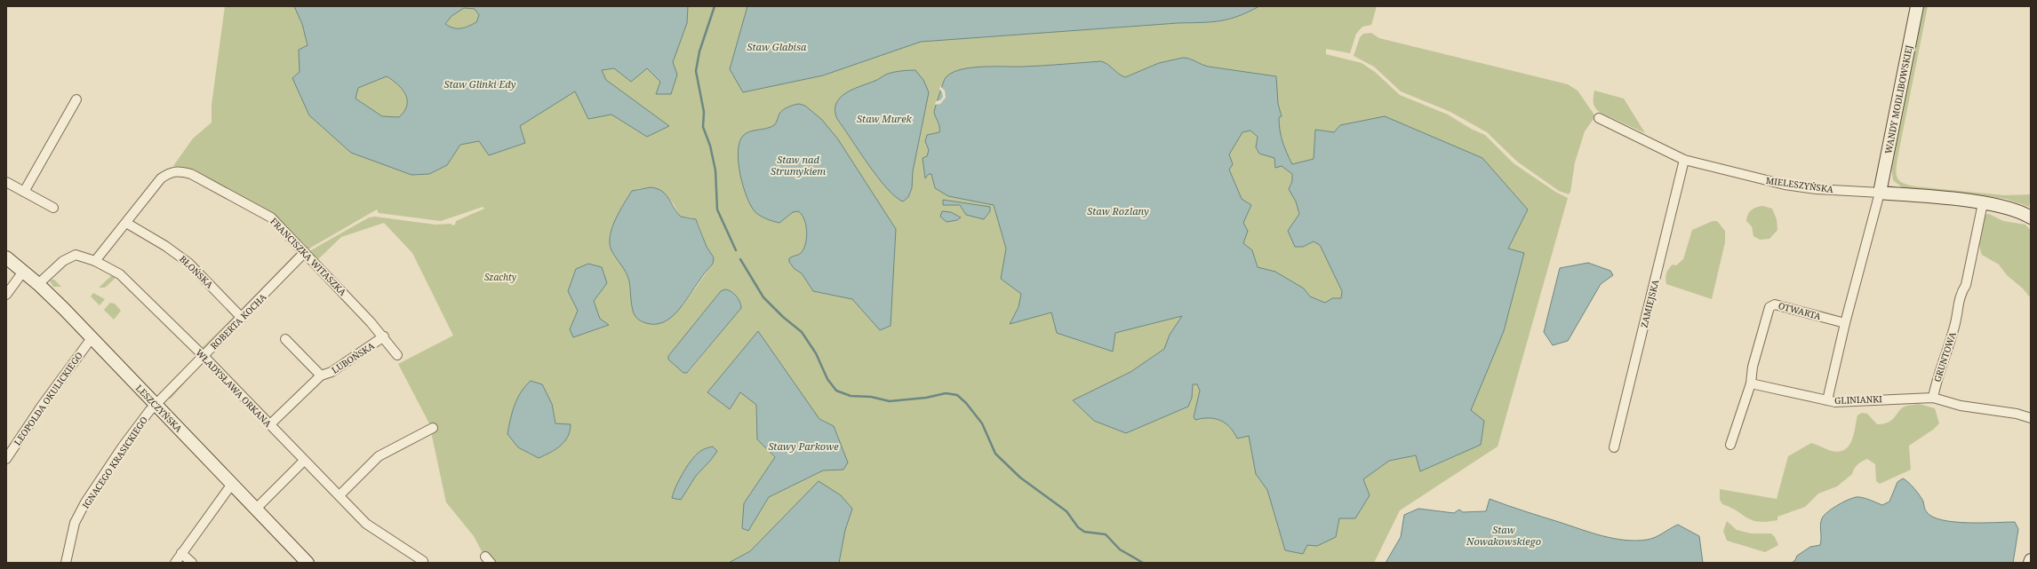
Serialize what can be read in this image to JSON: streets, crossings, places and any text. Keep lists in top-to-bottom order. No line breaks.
{"streets":{"street":["WANDY MODLIBOWSKIEJ","MIELESZYŃSKA","FRANCISZKA WITASZKA","BŁOŃSKA","ZAMIEJSKA","OTWARTA","ROBERTA KOCHA","GRUNTOWA","LUBOŃSKA","WŁADYSŁAWA ORKANA","LEOPOLDA OKULICKIEGO","GLINIANKI","LESZCZYŃSKA","IGNACEGO KRASICKIEGO"]},"crossings":[["WANDY MODLIBOWSKIEJ","MIELESZYŃSKA"],["MIELESZYŃSKA","ZAMIEJSKA"],["MIELESZYŃSKA","GRUNTOWA"],["FRANCISZKA WITASZKA","BŁOŃSKA"],["FRANCISZKA WITASZKA","ROBERTA KOCHA"],["FRANCISZKA WITASZKA","LUBOŃSKA"],["FRANCISZKA WITASZKA","WŁADYSŁAWA ORKANA"],["BŁOŃSKA","ROBERTA KOCHA"],["OTWARTA","GLINIANKI"],["ROBERTA KOCHA","WŁADYSŁAWA ORKANA"],["ROBERTA KOCHA","LESZCZYŃSKA"],["ROBERTA KOCHA","IGNACEGO KRASICKIEGO"],["GRUNTOWA","GLINIANKI"],["LUBOŃSKA","WŁADYSŁAWA ORKANA"],["WŁADYSŁAWA ORKANA","LESZCZYŃSKA"],["LEOPOLDA OKULICKIEGO","LESZCZYŃSKA"],["LESZCZYŃSKA","IGNACEGO KRASICKIEGO"]],"water":["Staw Glabisa","Staw Glinki Edy","Staw Murek","Staw nad Strumykiem","Staw Rozlany","Stawy Parkowe","Staw Nowakowskiego"],"parks":["Szachty"]}
